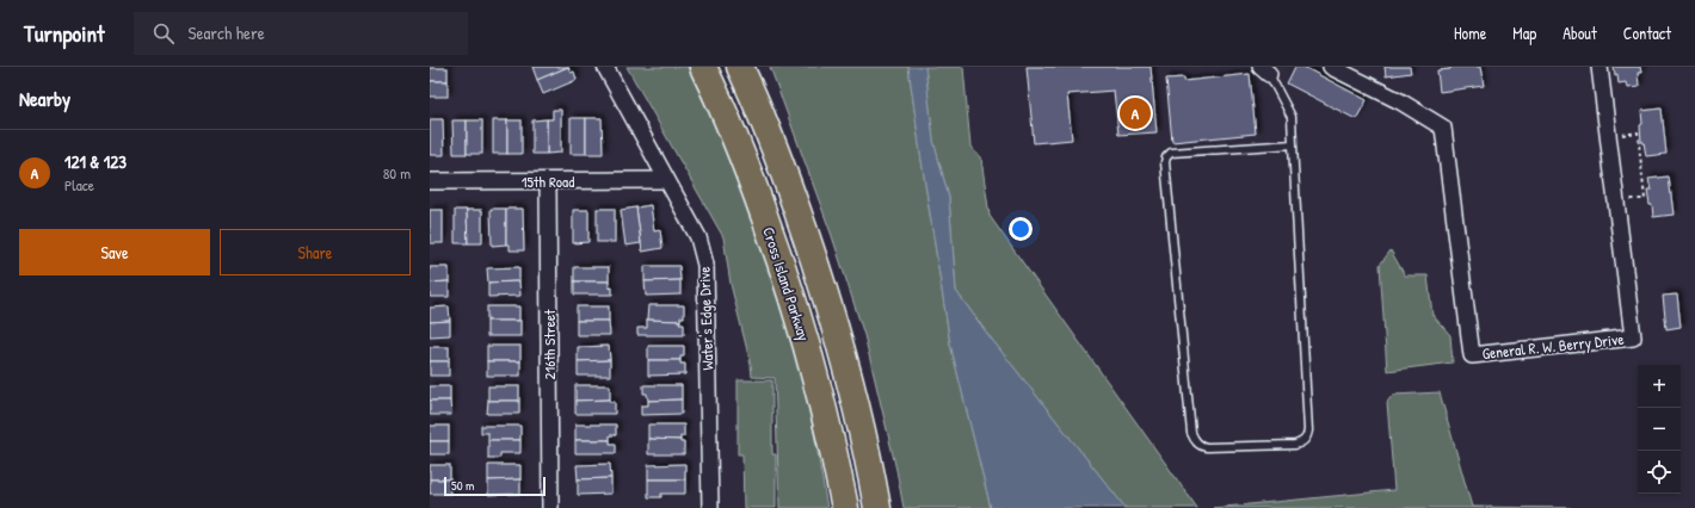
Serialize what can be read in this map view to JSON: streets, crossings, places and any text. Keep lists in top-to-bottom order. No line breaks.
{"streets":{"highway":["Cross Island Parkway"],"street":["15th Road","Water's Edge Drive","216th Street","General R. W. Berry Drive"]},"crossings":[["15th Road","Water's Edge Drive"],["15th Road","216th Street"]],"scale_bar":"50 m","page":{"header":"Turnpoint","search":"Search here","nav":["Home","Map","About","Contact"],"heading":"Nearby","pins":"A","list":[{"mark":"A","name":"121 & 123","note":"Place","value":"80 m"}],"buttons":["Save","Share"],"map_buttons":["+","−"],"scale":"50 m"}}
